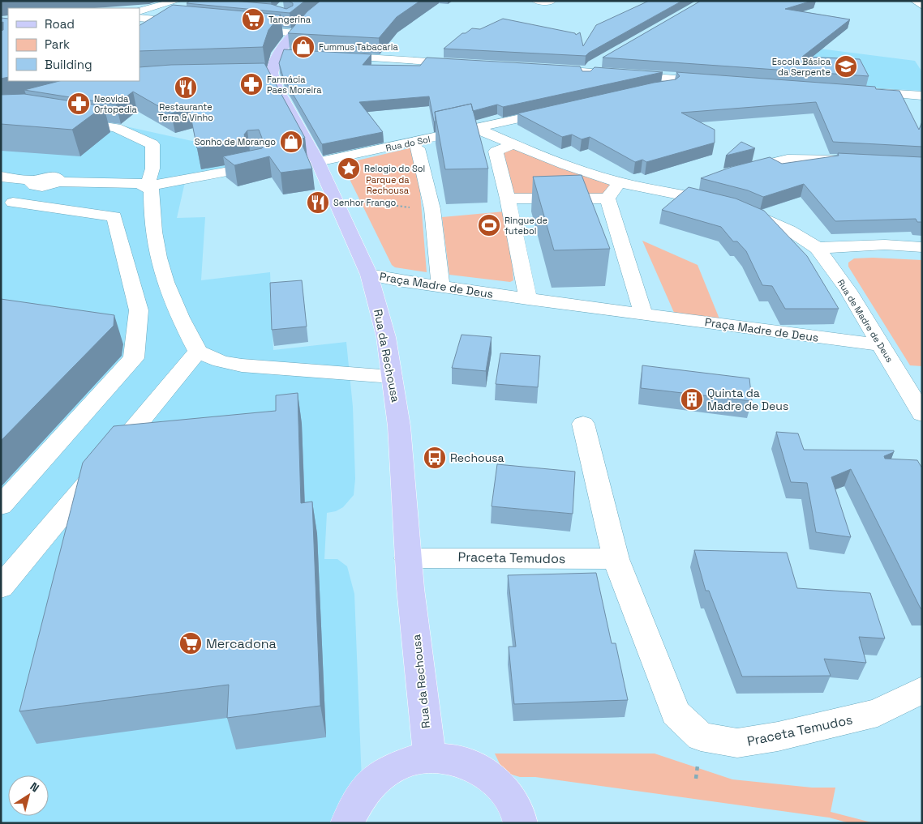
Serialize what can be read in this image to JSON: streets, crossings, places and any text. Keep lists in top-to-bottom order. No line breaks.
{"streets":{"main road":["Rua da Rechousa"],"street":["Rua do Sol","Praça Madre de Deus","Rua de Madre de Deus","Praceta Temudos"]},"crossings":[["Rua do Sol","Rua de Madre de Deus"],["Rua do Sol","Rua da Rechousa"],["Praça Madre de Deus","Rua de Madre de Deus"],["Praça Madre de Deus","Rua da Rechousa"],["Rua da Rechousa","Praceta Temudos"]],"parks":["Parque da Rechousa"],"places":{"supermarket":["Tangerina","Mercadona"],"shop":["Fummus Tabacaria","Sonho de Morango"],"school or university":["Escola Básica da Serpente"],"pharmacy":["Farmácia Paes Moreira","Neovida Ortopedia"],"restaurant":["Restaurante Terra & Vinho","Senhor Frango"],"place":["Relogio do Sol"],"sports":["Ringue de futebol"],"building":["Quinta da Madre de Deus"],"bus stop":["Rechousa"]},"legend":["Road","Park","Building"],"north":"top right"}
